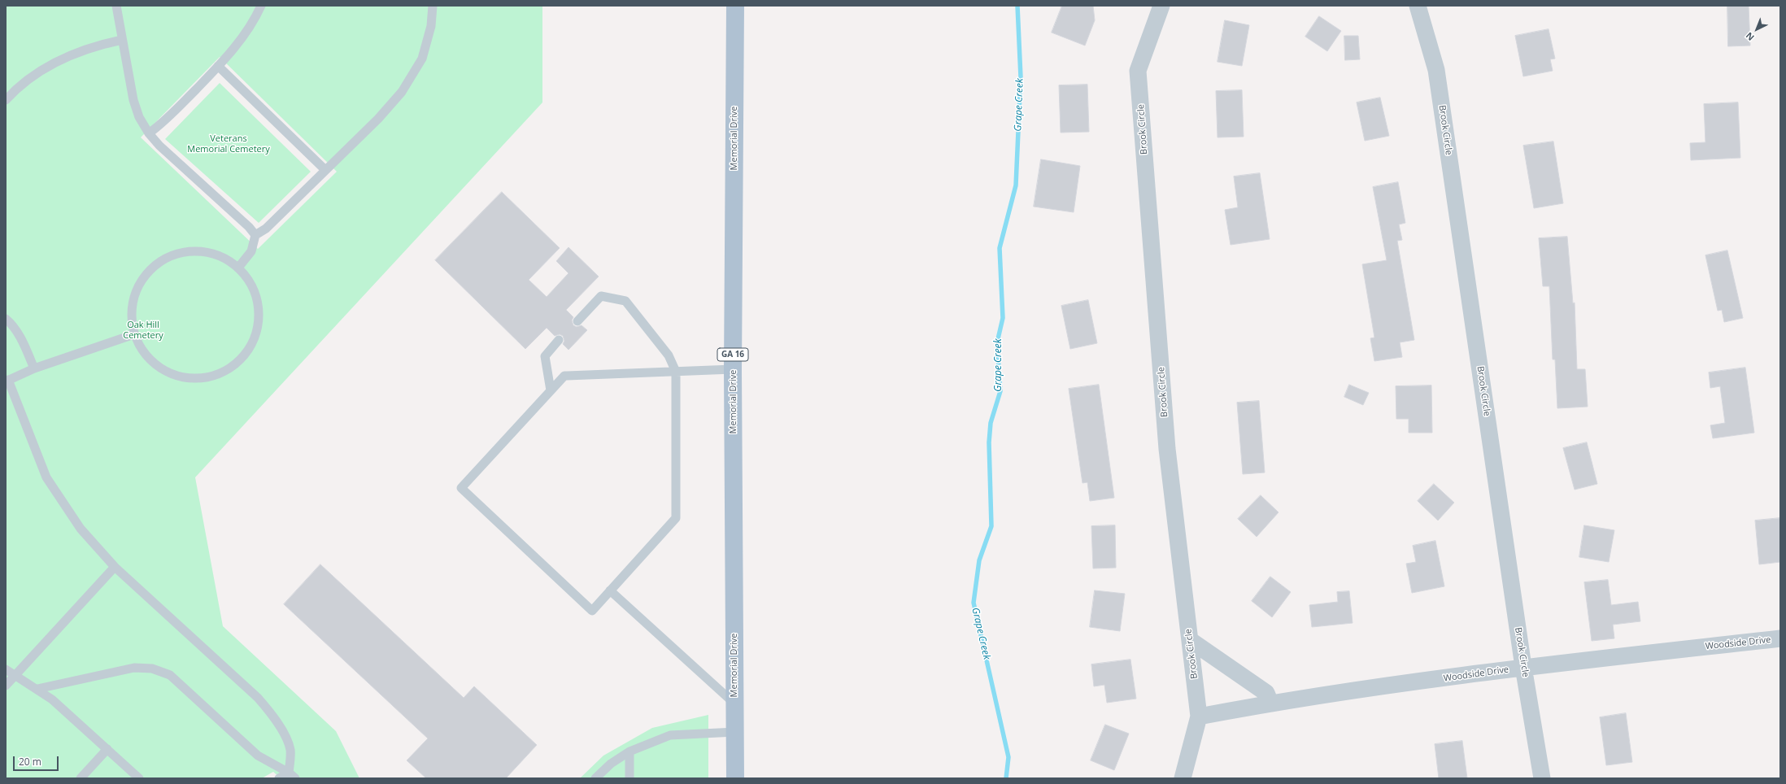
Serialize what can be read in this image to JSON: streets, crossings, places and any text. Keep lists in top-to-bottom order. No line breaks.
{"streets":{"main road":["Memorial Drive","GA 16"],"street":["Brook Circle","Woodside Drive"]},"crossings":[["Brook Circle","Woodside Drive"]],"water":["Grape Creek"],"parks":["Veterans Memorial Cemetery","Oak Hill Cemetery"],"scale_bar":"20 m","north":"bottom left"}
